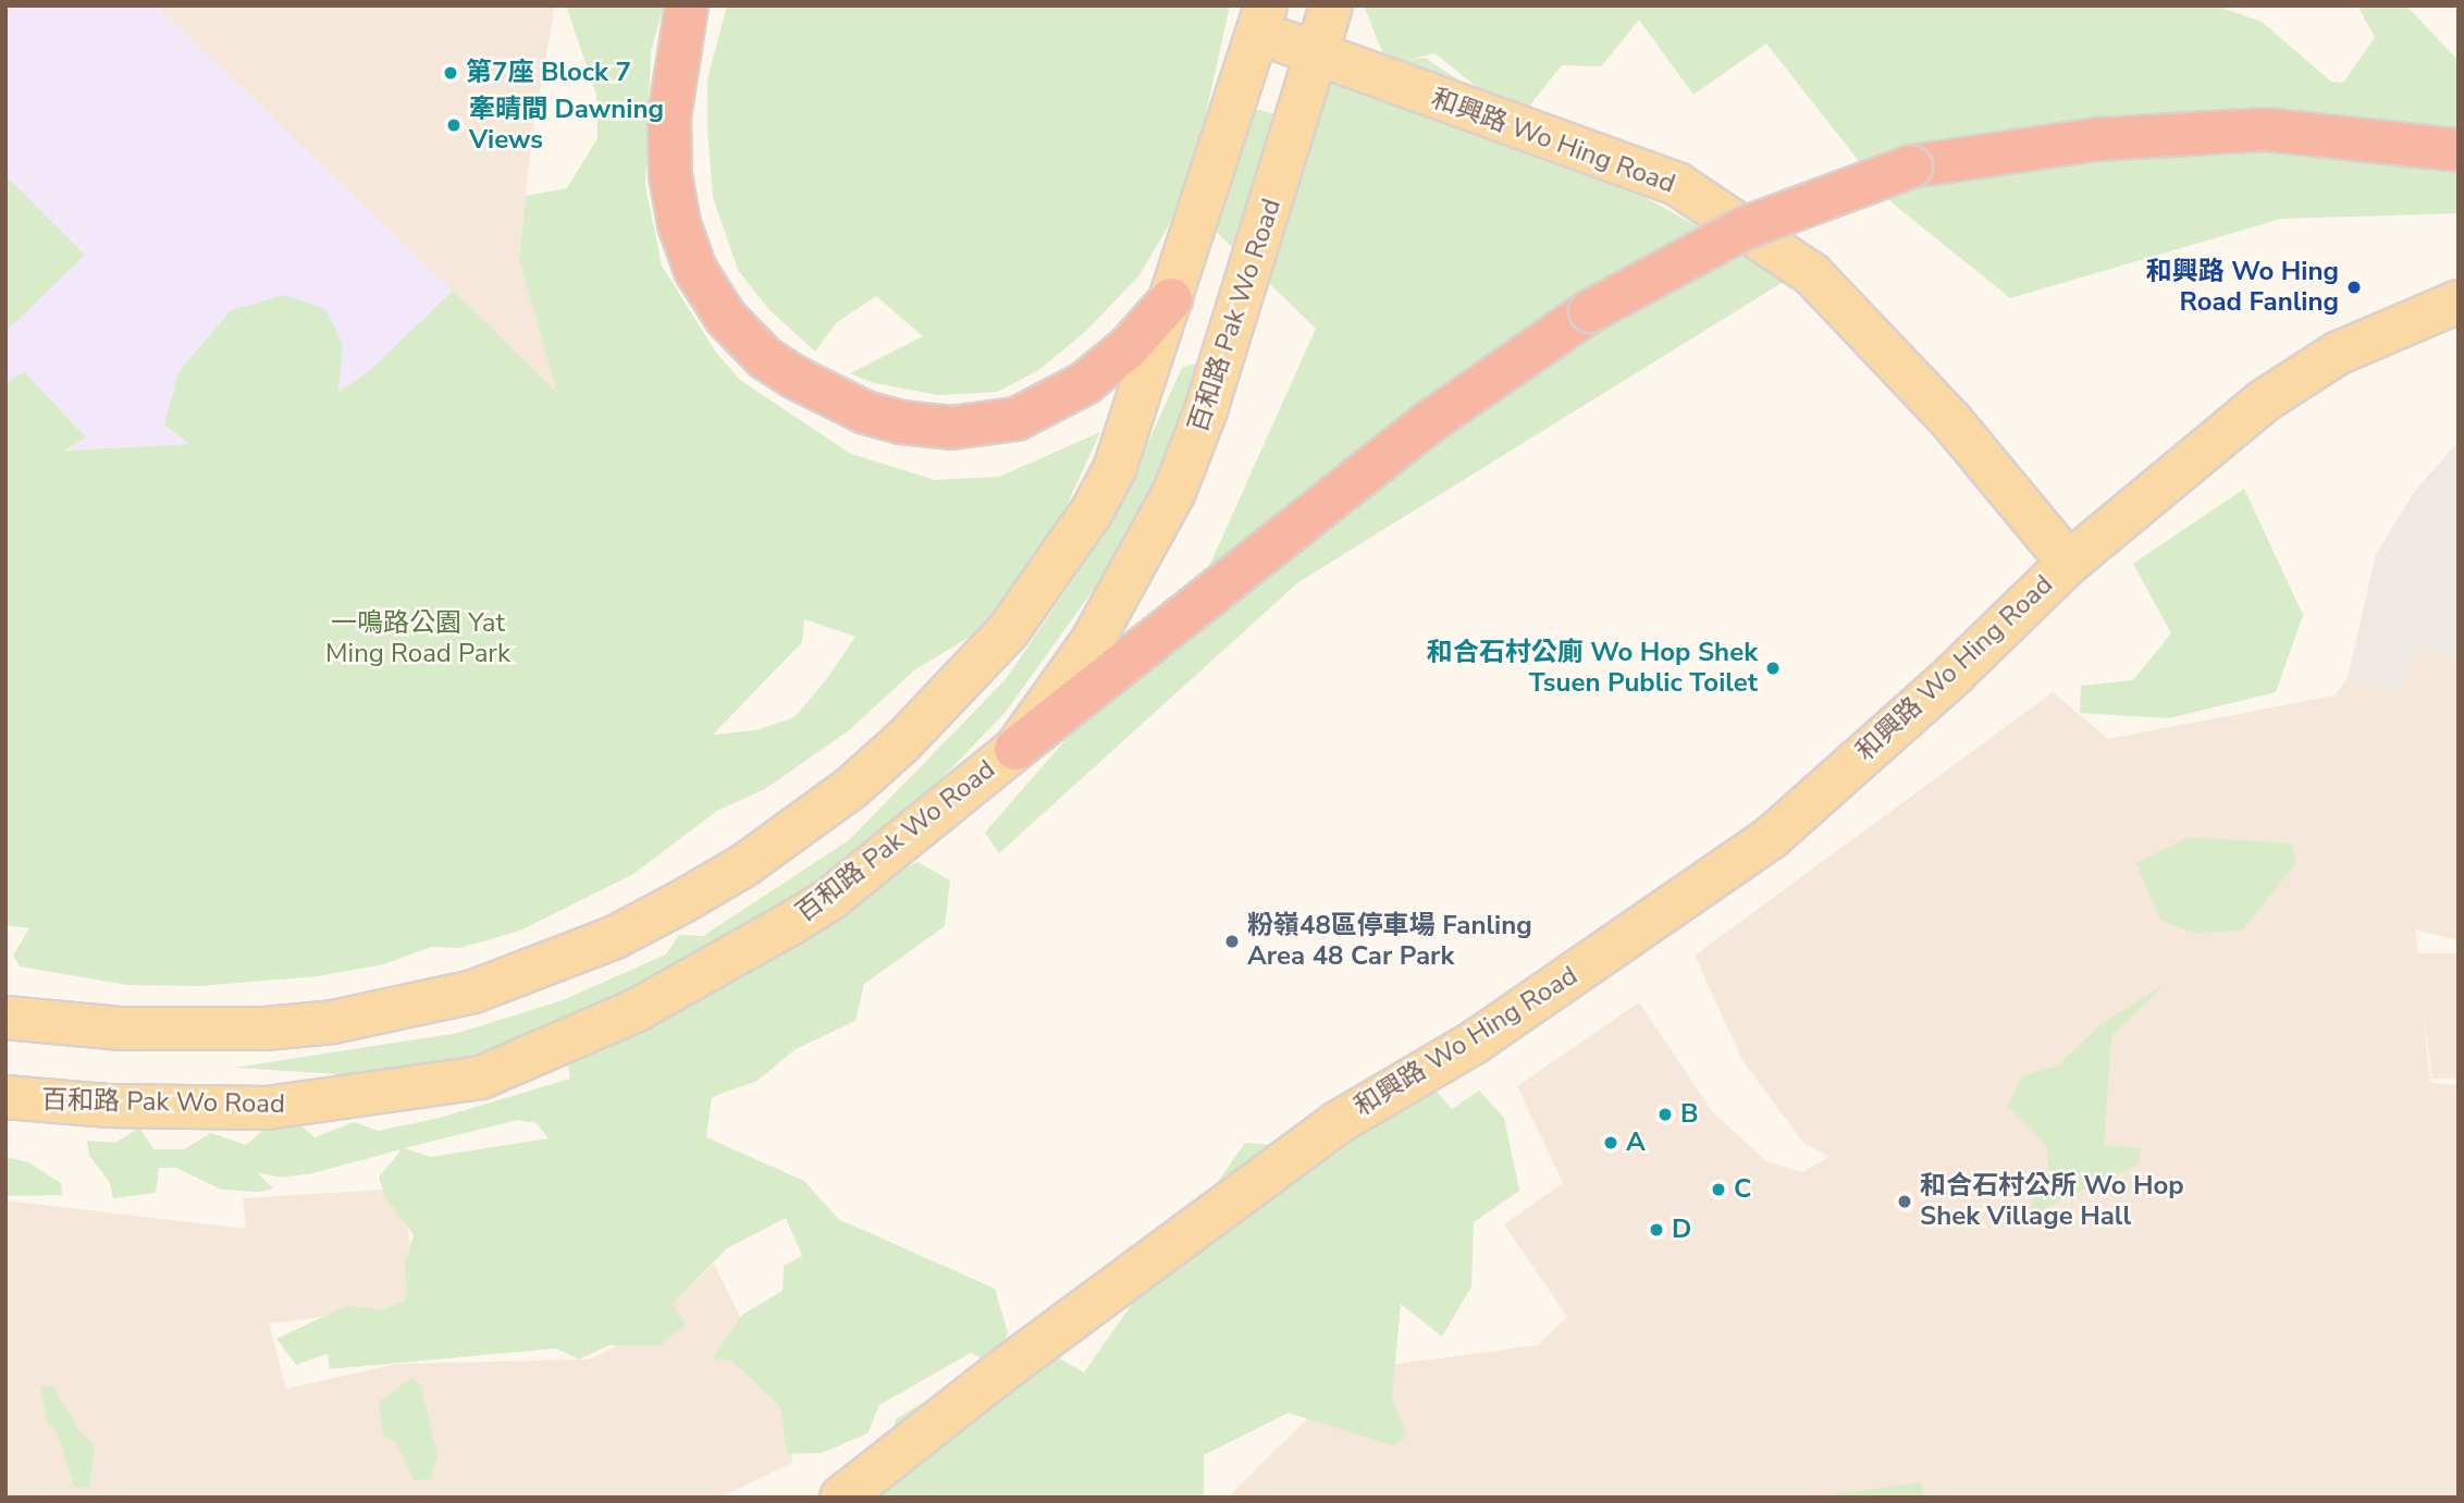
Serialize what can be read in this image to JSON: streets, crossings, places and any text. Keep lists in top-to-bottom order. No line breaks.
{"streets":{"main road":["和興路 Wo Hing Road","百和路 Pak Wo Road"]},"crossings":[["和興路 Wo Hing Road","百和路 Pak Wo Road"]],"parks":["一鳴路公園 Yat Ming Road Park"],"places":["第7座 Block 7","牽晴間 Dawning Views","和興路 Wo Hing Road Fanling","和合石村公廁 Wo Hop Shek Tsuen Public Toilet","粉嶺48區停車場 Fanling Area 48 Car Park","B","A","C","和合石村公所 Wo Hop Shek Village Hall","D"]}
